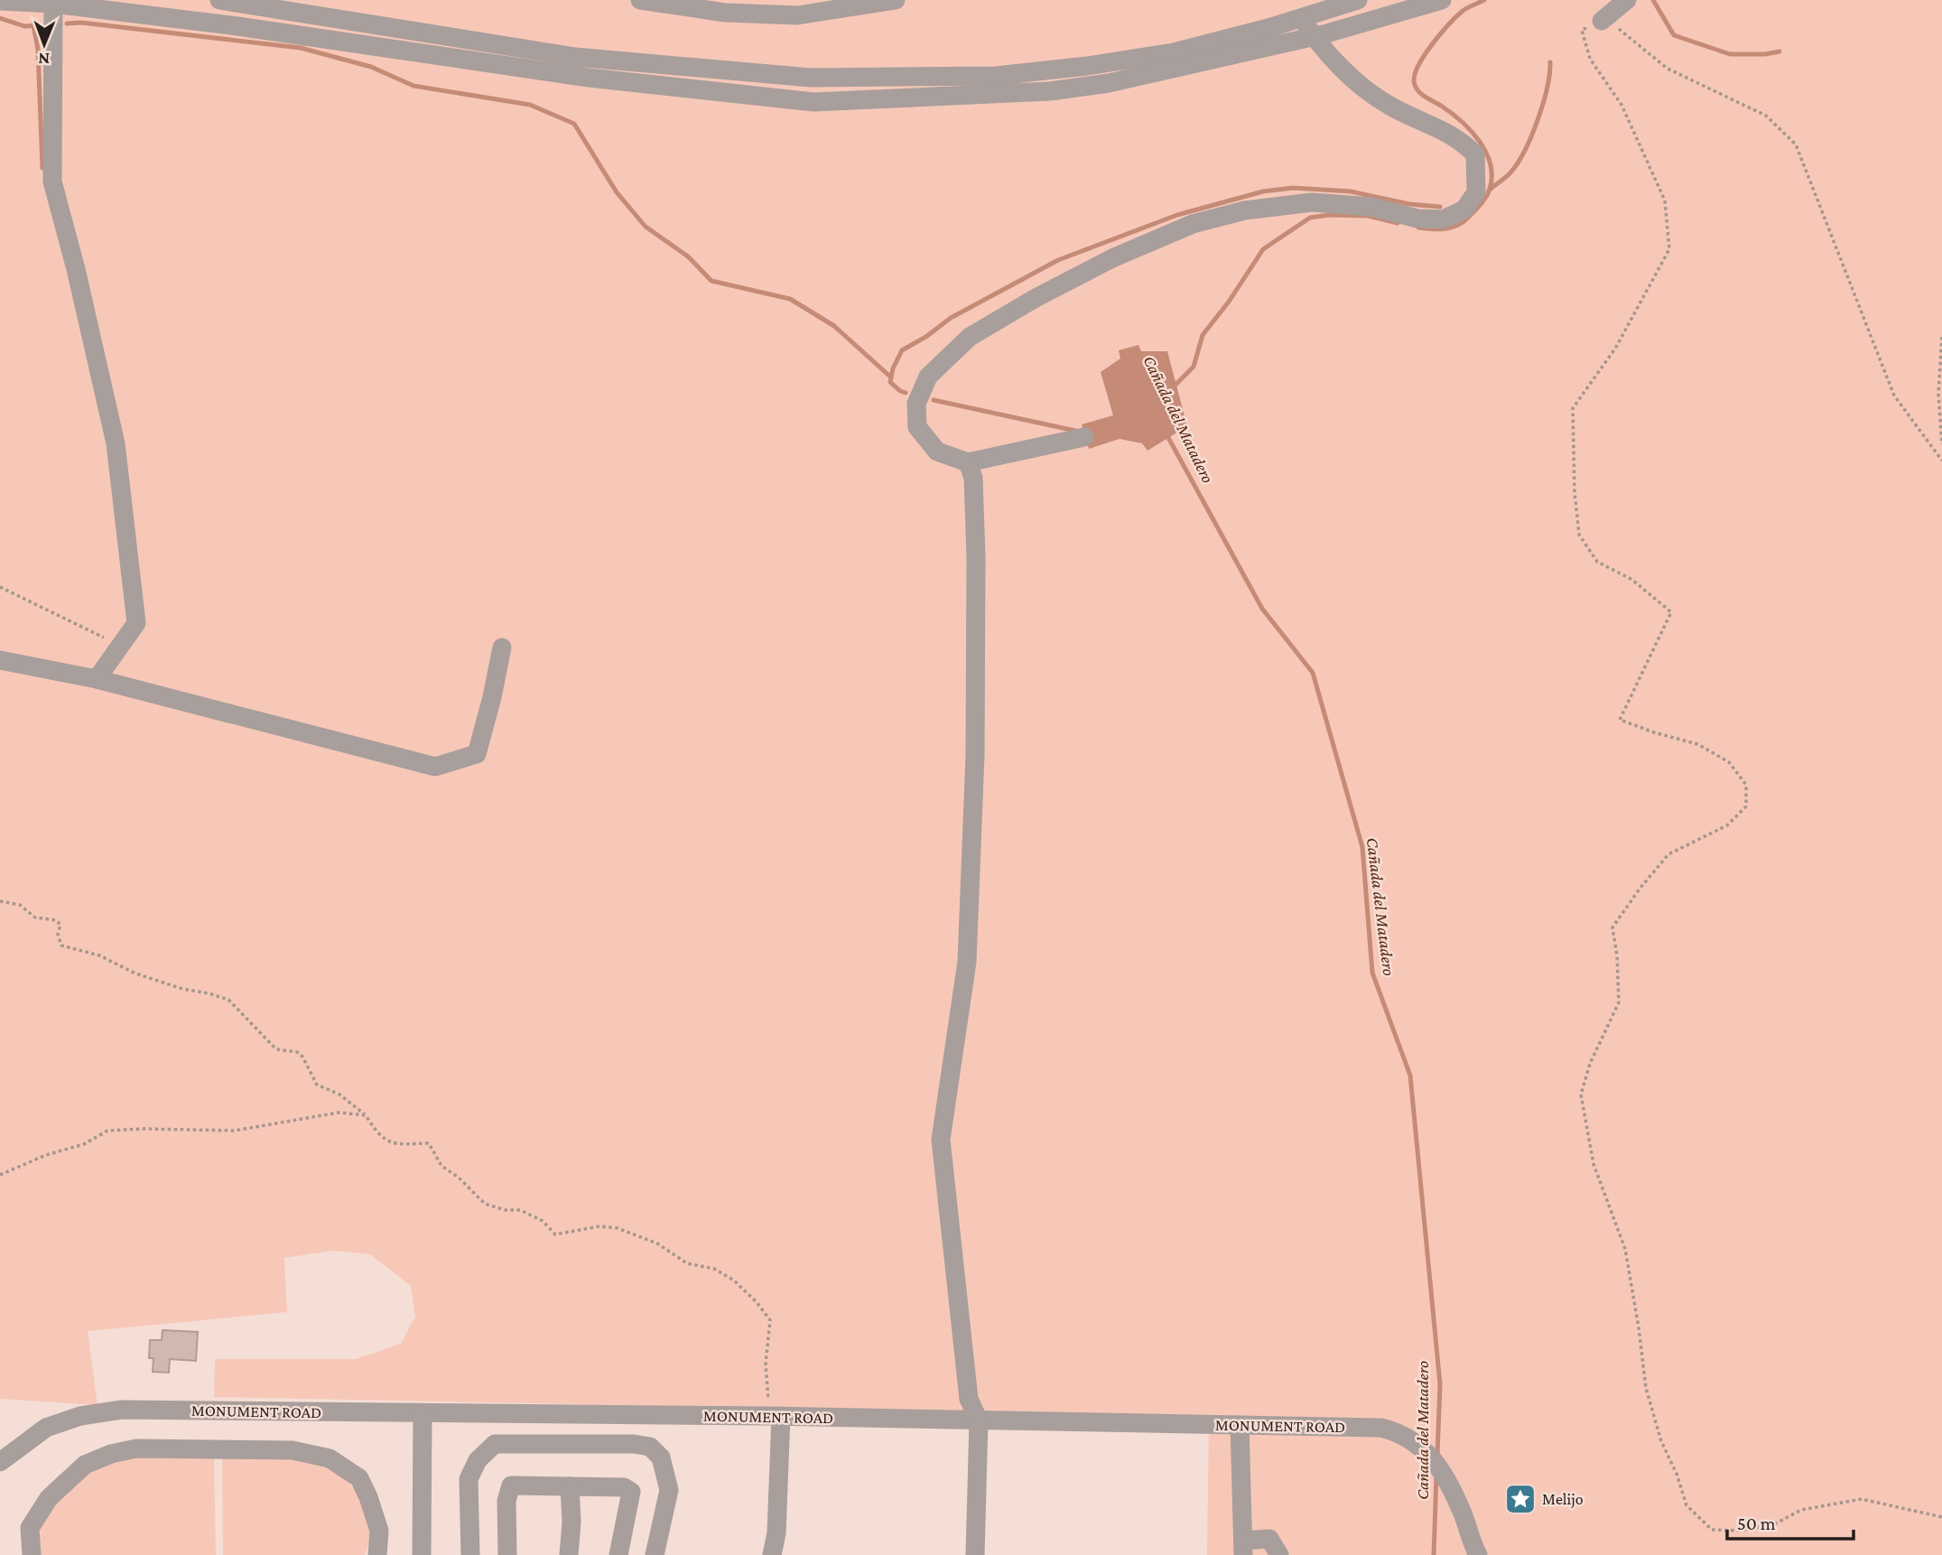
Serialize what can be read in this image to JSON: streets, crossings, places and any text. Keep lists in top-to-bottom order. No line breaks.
{"streets":{"street":["MONUMENT ROAD"]},"water":["Cañada del Matadero"],"places":{"place":["Melijo"]},"scale_bar":"50 m","north":"bottom"}
